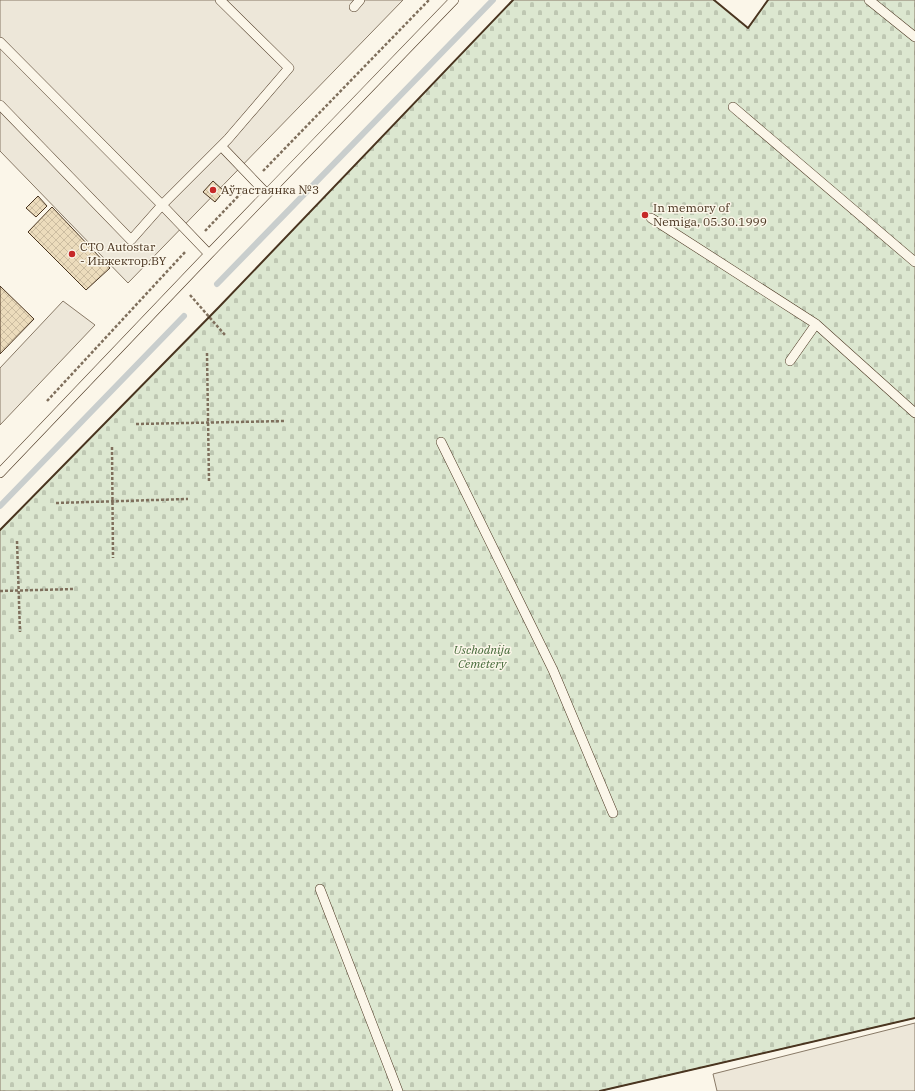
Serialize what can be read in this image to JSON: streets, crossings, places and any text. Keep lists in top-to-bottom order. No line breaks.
{"parks":["Uschodnija Cemetery"],"places":["Аўтастаянка №3","In memory of Nemiga, 05.30.1999","СТО Autostar - Инжектор.BY"]}
